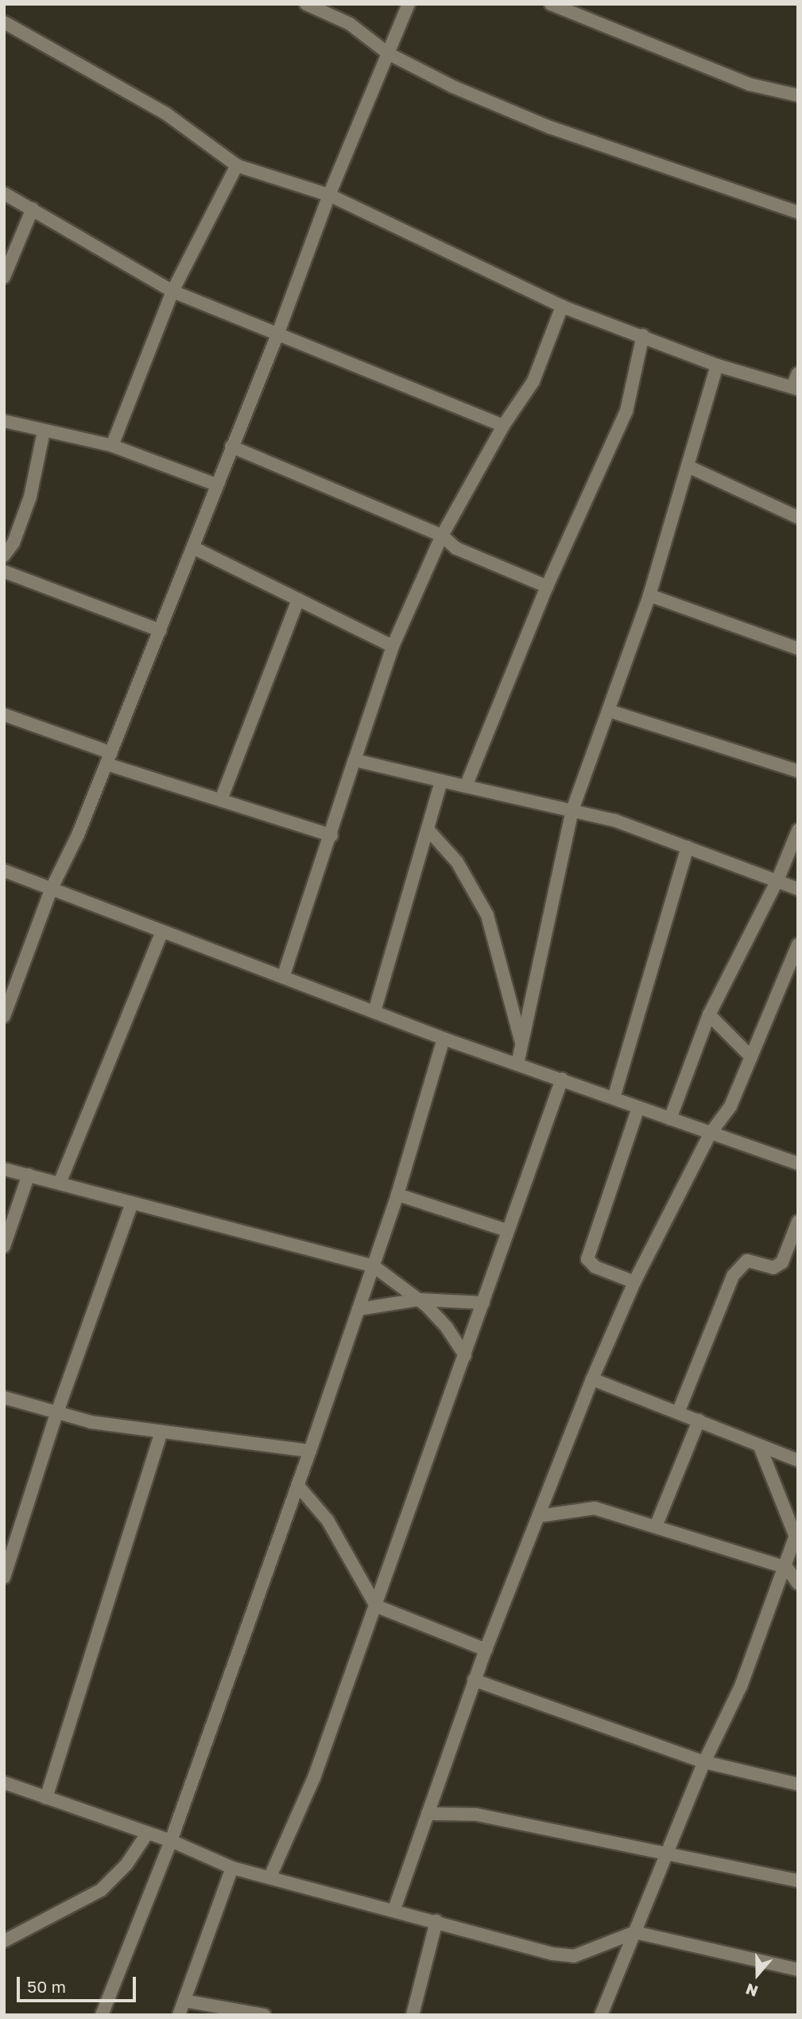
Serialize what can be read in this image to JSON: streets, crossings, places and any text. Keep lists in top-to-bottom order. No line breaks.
{"scale_bar":"50 m","north":"bottom"}
